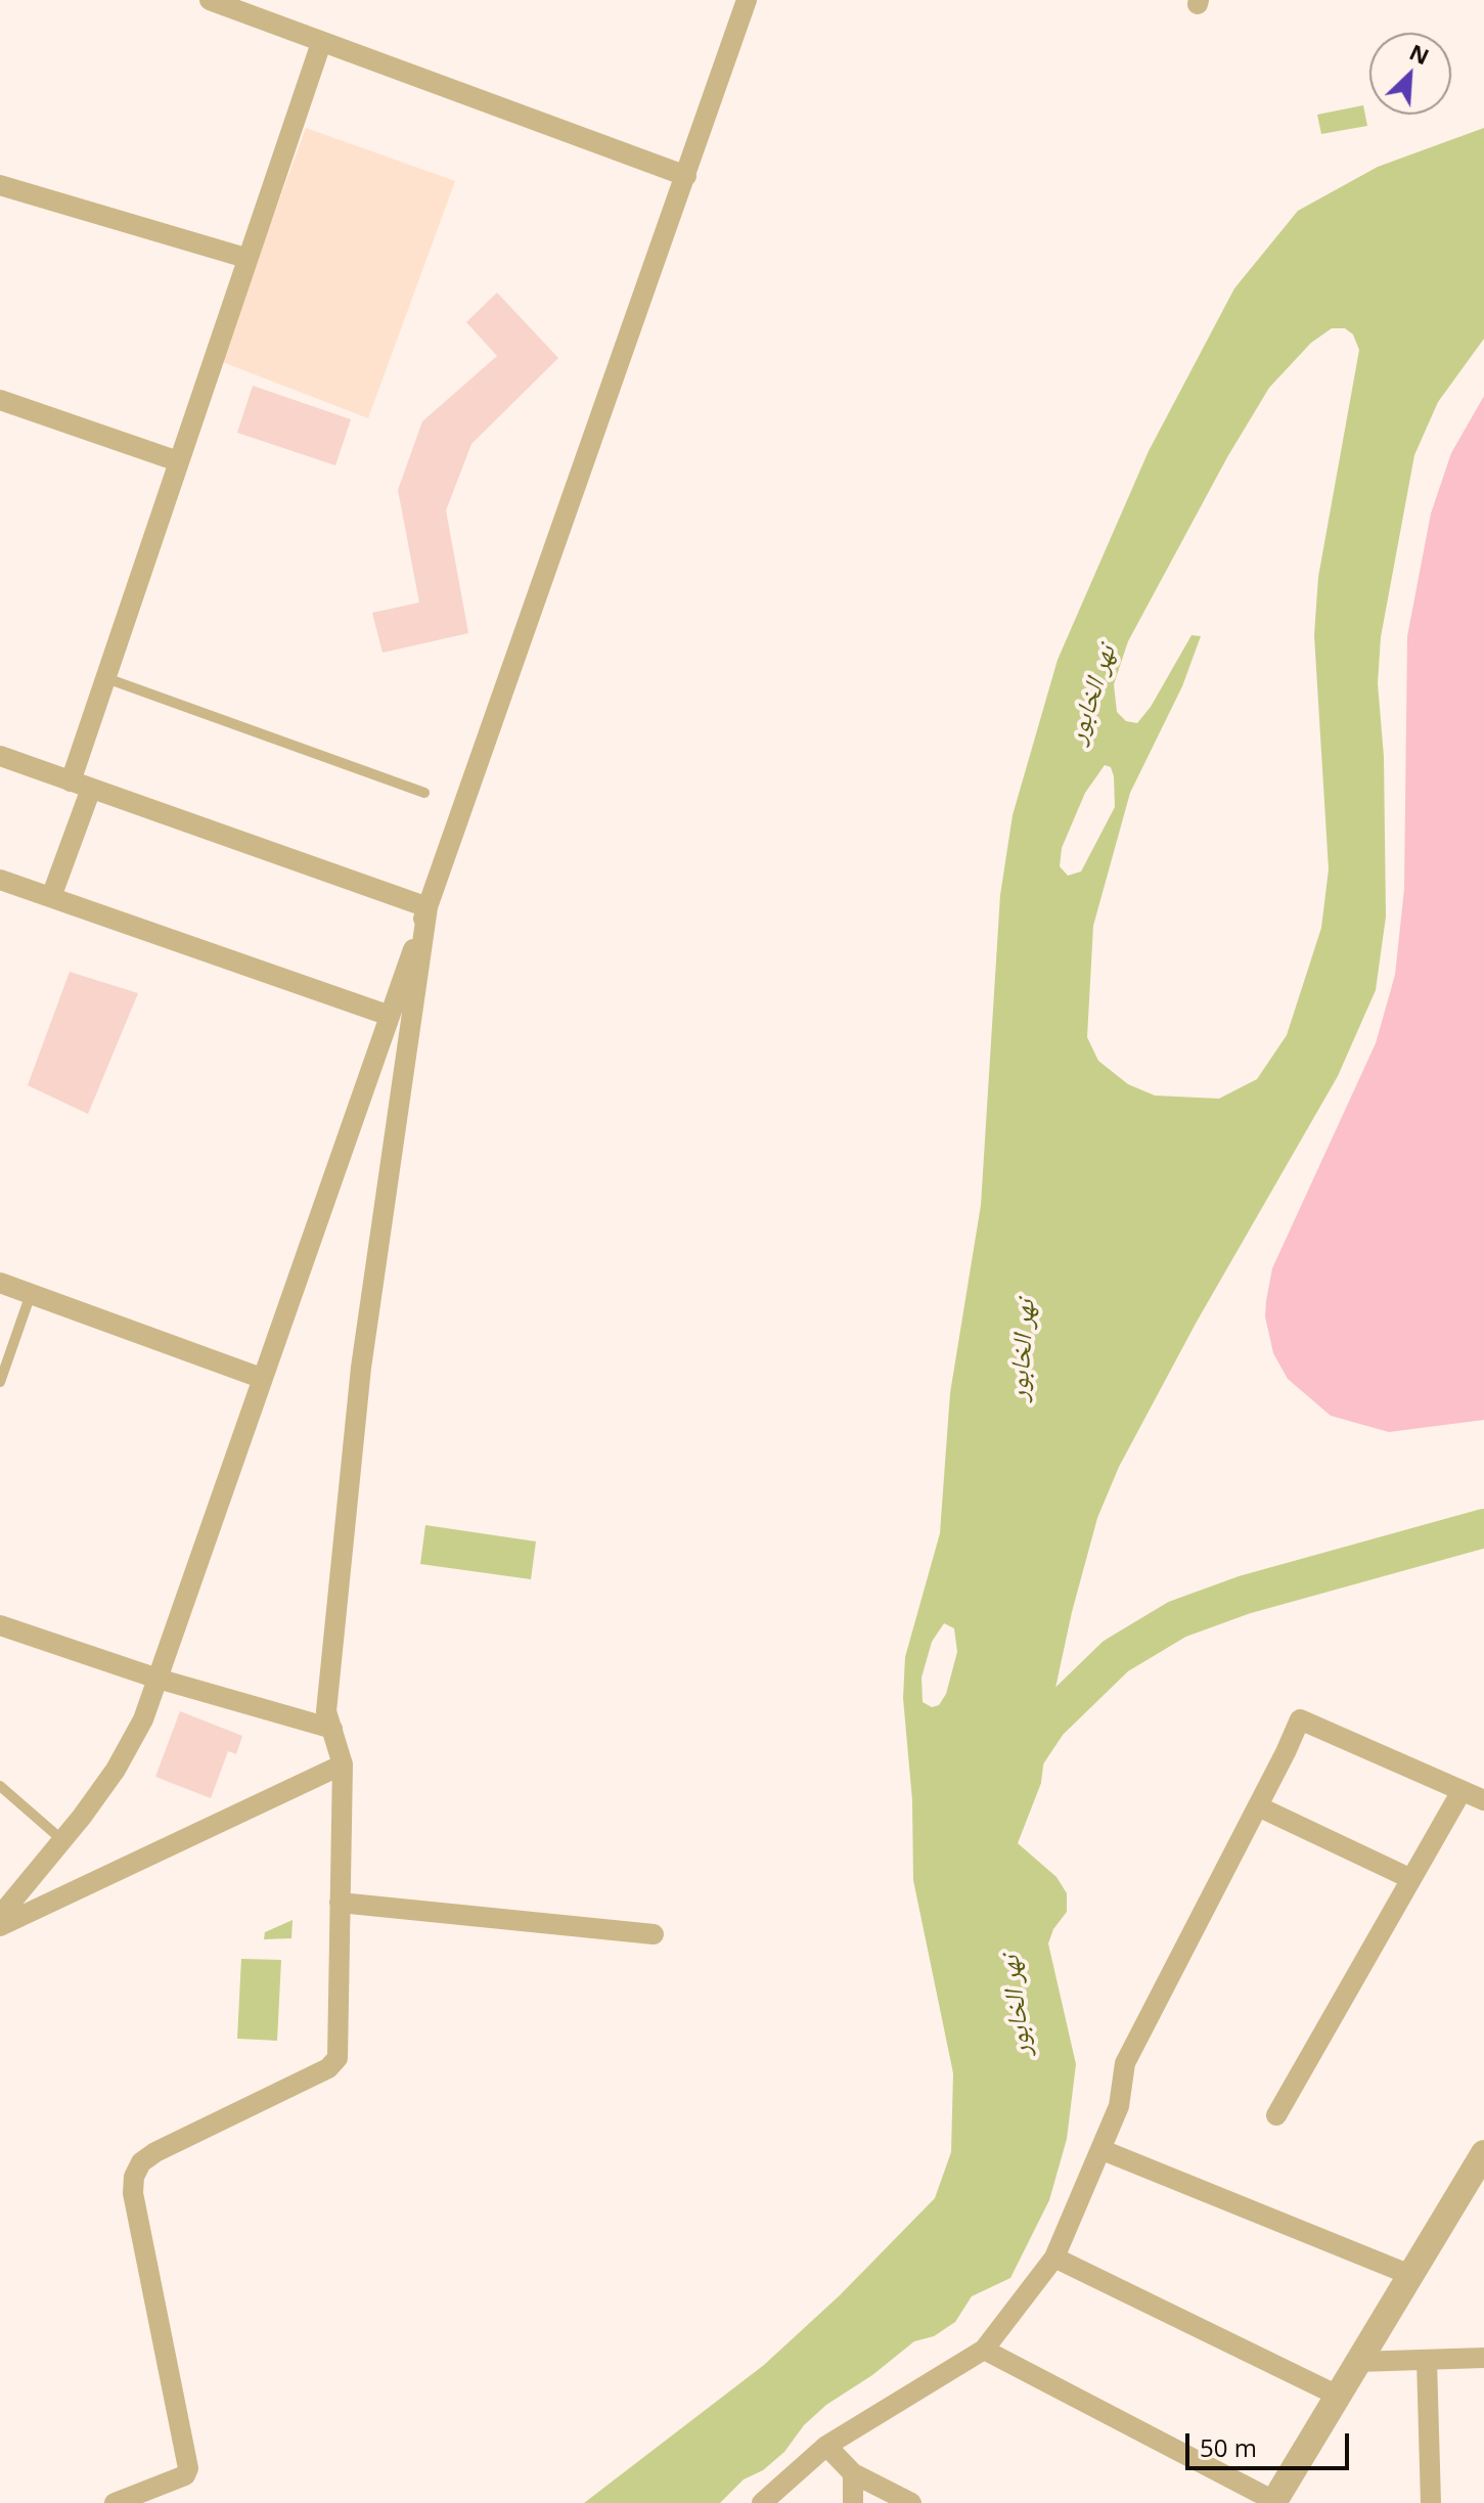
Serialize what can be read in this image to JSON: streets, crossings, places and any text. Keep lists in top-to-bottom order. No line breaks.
{"water":["نهر الخابور"],"scale_bar":"50 m","north":"top right"}
